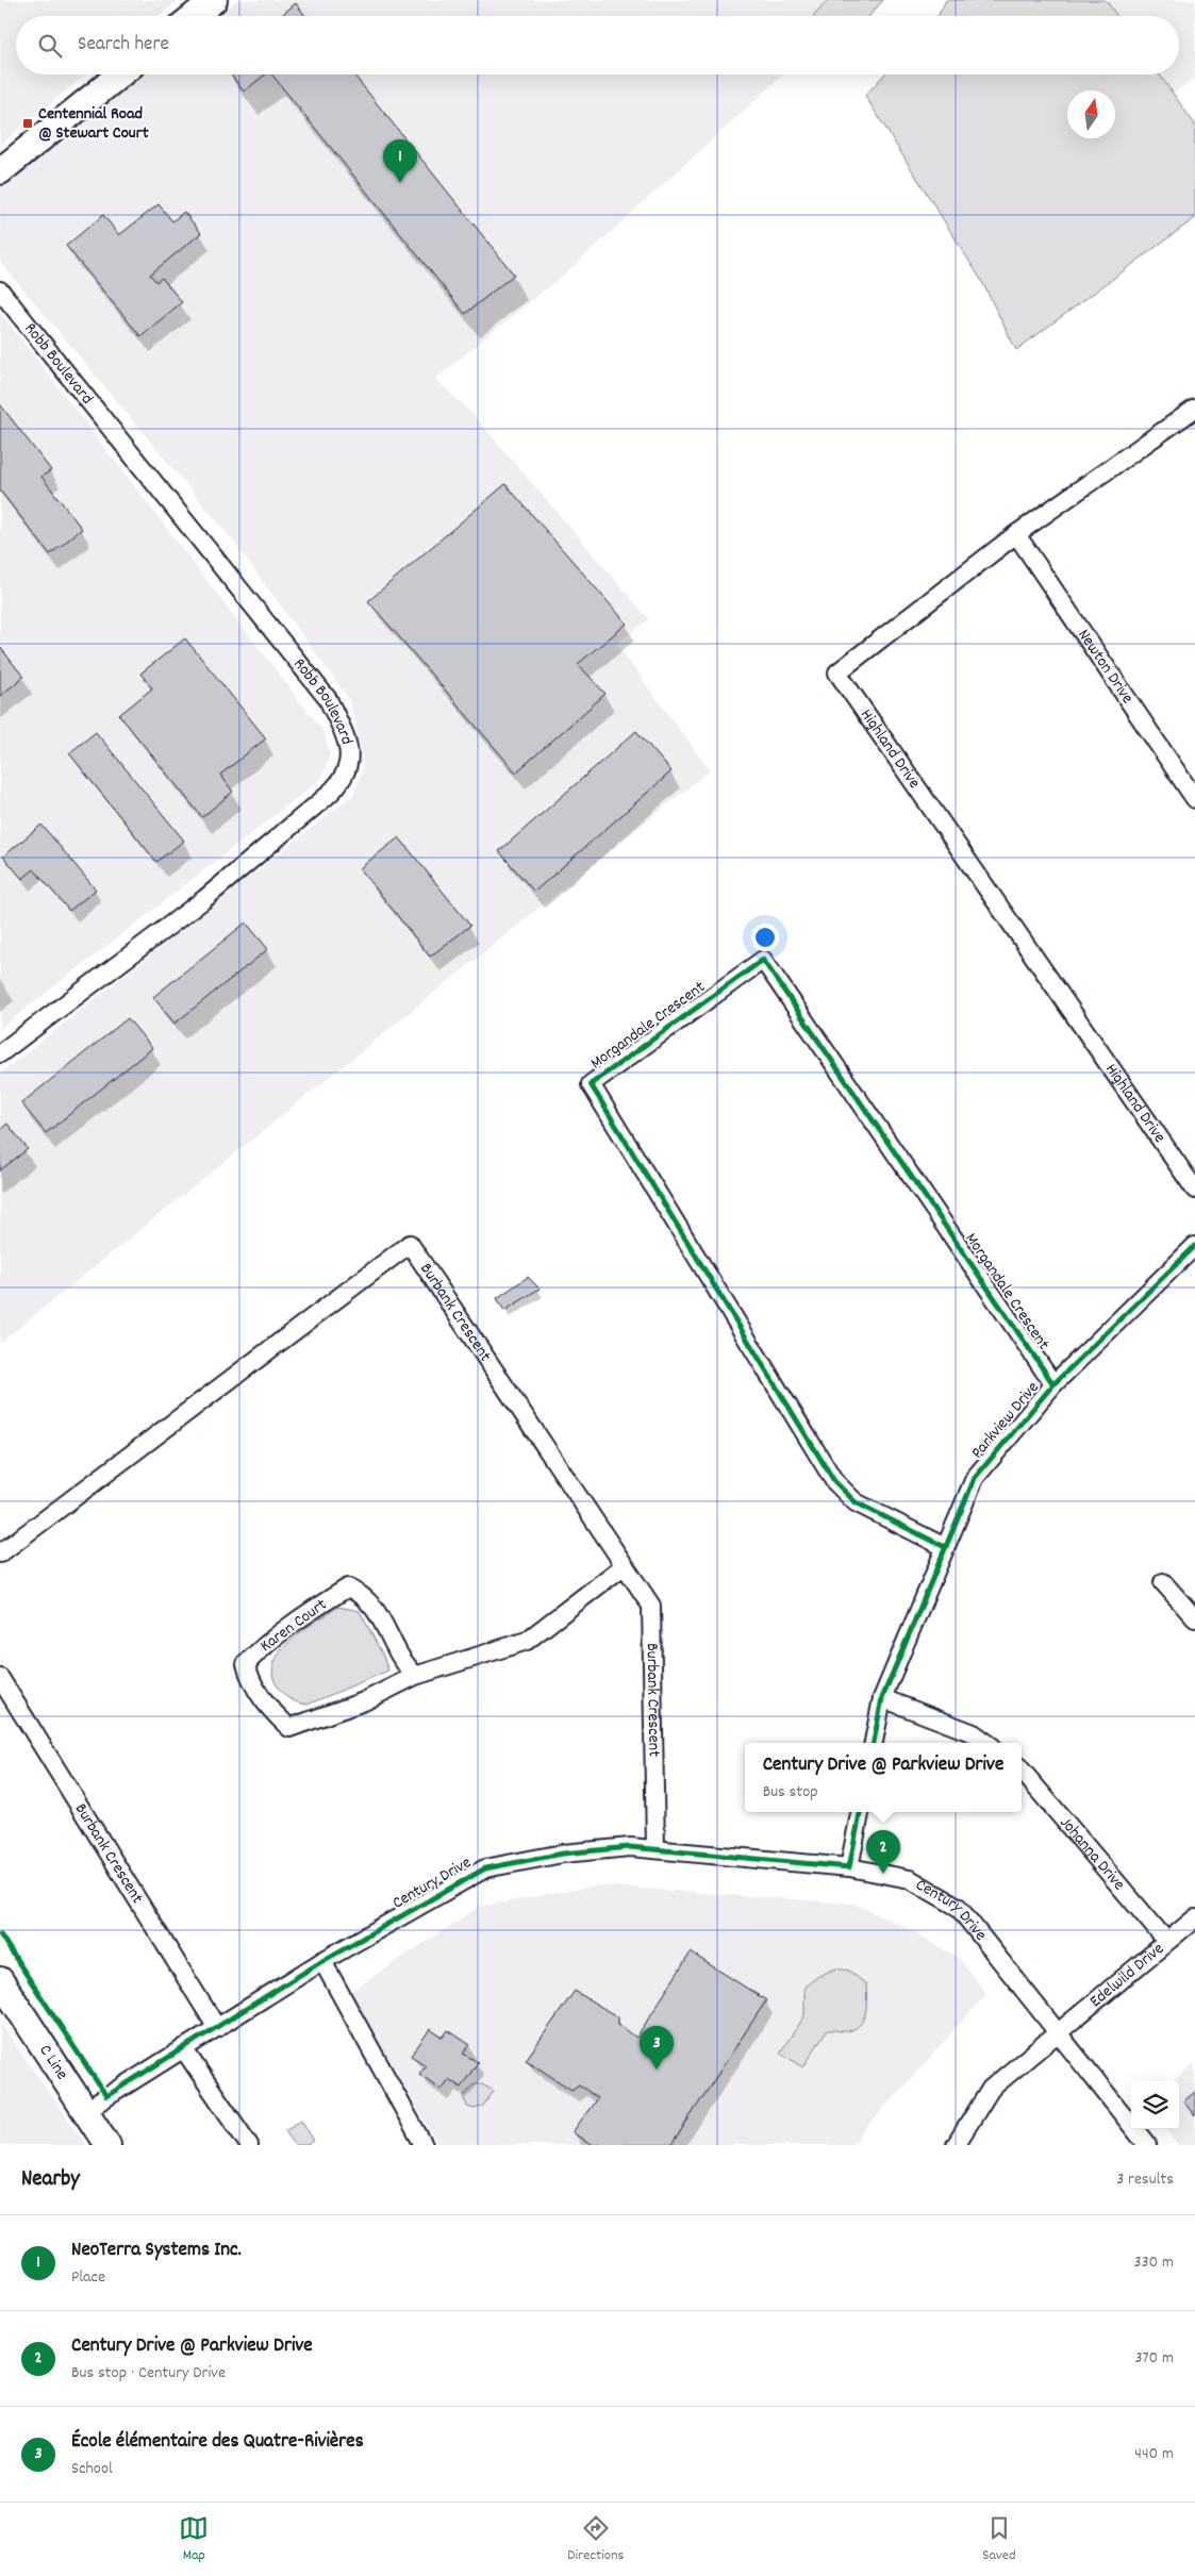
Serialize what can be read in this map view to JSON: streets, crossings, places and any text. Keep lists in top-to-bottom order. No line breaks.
{"streets":{"street":["Robb Boulevard","Newton Drive","Highland Drive","Morgandale Crescent","Burbank Crescent","Parkview Drive","Karen Court","Johanna Drive","Century Drive","Edelwild Drive","C Line"]},"crossings":[["Newton Drive","Highland Drive"],["Morgandale Crescent","Parkview Drive"],["Burbank Crescent","Karen Court"],["Burbank Crescent","Century Drive"],["Johanna Drive","Edelwild Drive"],["Century Drive","Edelwild Drive"],["Century Drive","C Line"]],"places":{"transit":["Centennial Road @ Stewart Court"]},"north":"top","page":{"search":"Search here","pins":["1","2","3"],"popup":["Century Drive @ Parkview Drive","Bus stop"],"heading":["Nearby","3 results"],"list":[{"mark":"1","name":"NeoTerra Systems Inc.","note":"Place","value":"330 m"},{"mark":"2","name":"Century Drive @ Parkview Drive","note":"Bus stop · Century Drive","value":"370 m"},{"mark":"3","name":"École élémentaire des Quatre-Rivières","note":"School","value":"440 m"}],"nav":["Map","Directions","Saved"]}}
